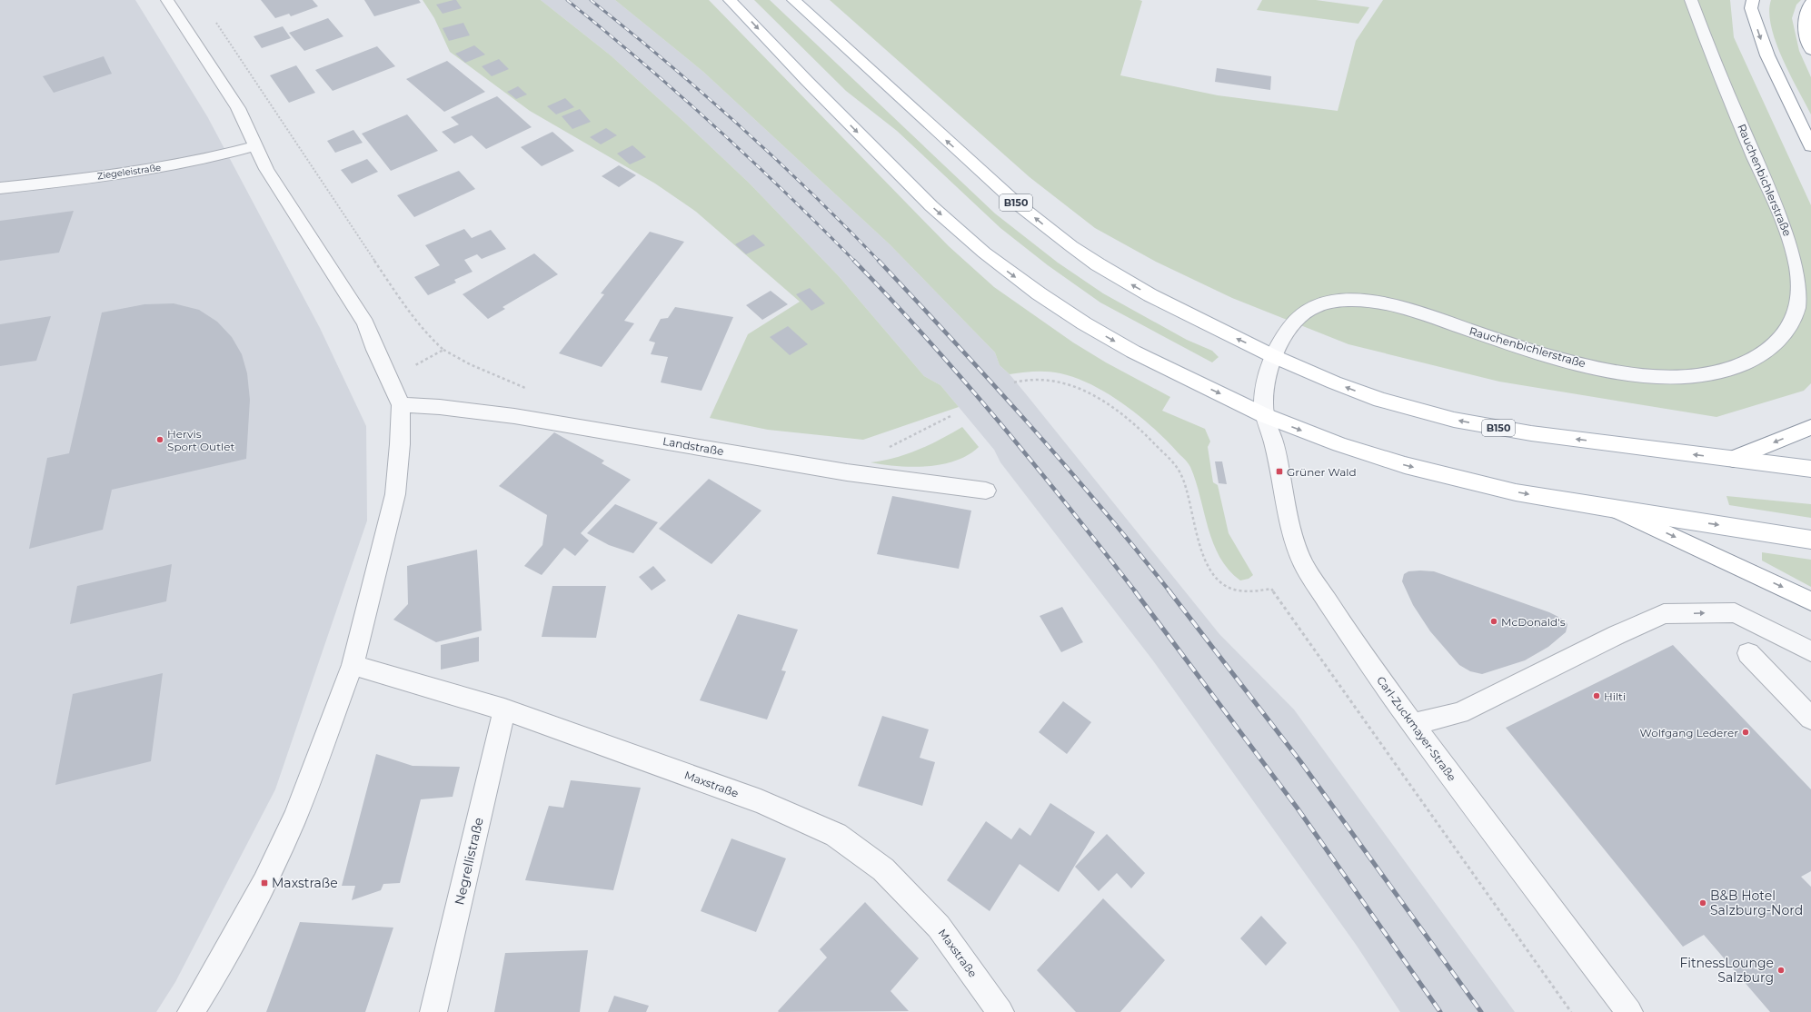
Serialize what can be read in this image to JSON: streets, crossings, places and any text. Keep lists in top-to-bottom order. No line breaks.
{"streets":{"main road":["B150"],"street":["Ziegeleistraße","Rauchenbichlerstraße","Landstraße","Carl-Zuckmayer-Straße","Maxstraße","Negrellistraße"]},"crossings":[["Rauchenbichlerstraße","B150"],["Rauchenbichlerstraße","Carl-Zuckmayer-Straße"],["Maxstraße","Negrellistraße"]],"places":{"other":["Hervis Sport Outlet","McDonald's","Hilti","Wolfgang Lederer","B&B Hotel Salzburg-Nord","FitnessLounge Salzburg"],"transit":["Grüner Wald","Maxstraße"]}}
